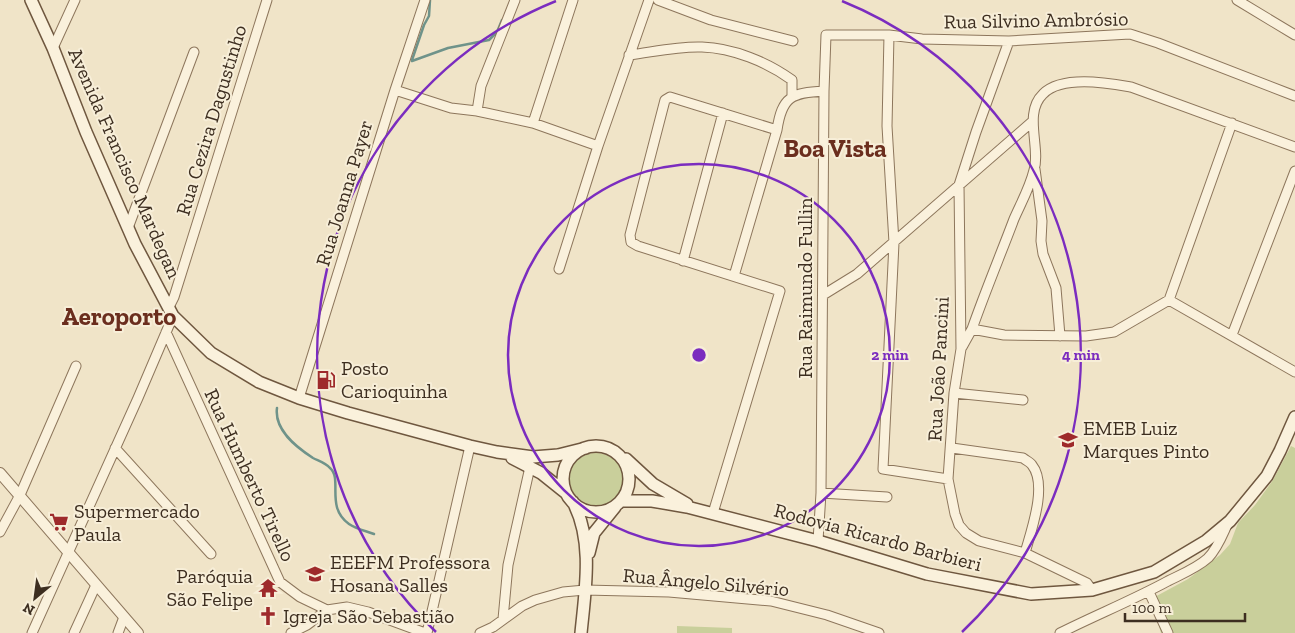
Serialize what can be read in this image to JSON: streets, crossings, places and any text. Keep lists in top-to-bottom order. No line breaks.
{"streets":{"main road":["Avenida Francisco Mardegan","Rodovia Ricardo Barbieri"],"street":["Rua Silvino Ambrósio","Rua Cezira Dagustinho","Rua Joanna Payer","Rua Raimundo Fullin","Rua João Pancini","Rua Humberto Tirello","Rua Ângelo Silvério"]},"crossings":[["Rua Silvino Ambrósio","Rua Raimundo Fullin"],["Rua Silvino Ambrósio","Rua João Pancini"],["Rua Cezira Dagustinho","Avenida Francisco Mardegan"],["Rua Cezira Dagustinho","Rua Humberto Tirello"],["Avenida Francisco Mardegan","Rua Joanna Payer"],["Rua Raimundo Fullin","Rodovia Ricardo Barbieri"],["Rua João Pancini","Rodovia Ricardo Barbieri"]],"districts":["Boa Vista","Aeroporto"],"places":{"fuel station":["Posto Carioquinha"],"school or university":["EMEB Luiz Marques Pinto","EEEFM Professora Hosana Salles"],"supermarket":["Supermercado Paula"],"temple":["Paróquia São Felipe"],"church":["Igreja São Sebastião"]},"scale_bar":"100 m","north":"bottom left","rings":["2 min","4 min"]}
